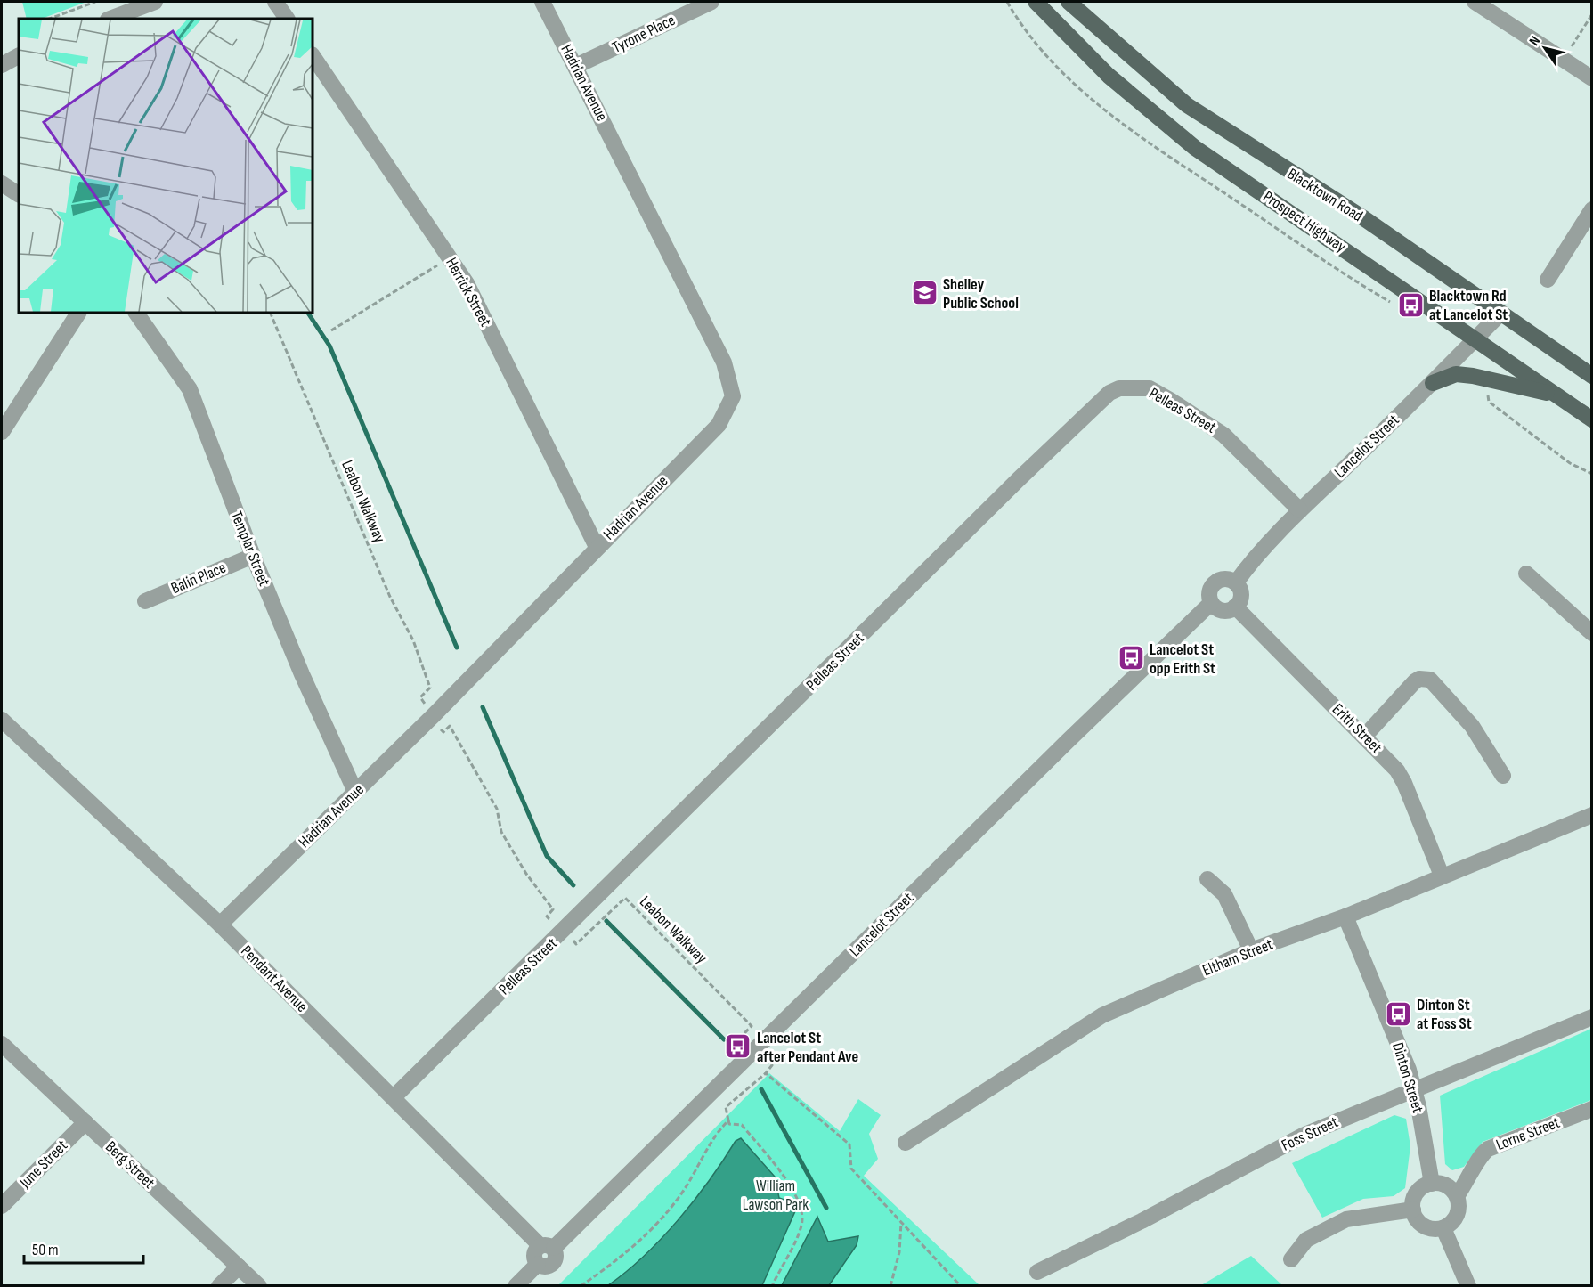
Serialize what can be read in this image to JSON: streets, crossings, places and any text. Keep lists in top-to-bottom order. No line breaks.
{"streets":{"main road":["Blacktown Road","Prospect Highway"],"street":["Tyrone Place","Hadrian Avenue","Herrick Street","Pelleas Street","Lancelot Street","Templar Street","Balin Place","Erith Street","Eltham Street","Pendant Avenue","Dinton Street","Foss Street","Lorne Street","June Street","Berg Street"],"path":["Leabon Walkway"]},"crossings":[["Tyrone Place","Hadrian Avenue"],["Hadrian Avenue","Herrick Street"],["Hadrian Avenue","Templar Street"],["Hadrian Avenue","Pendant Avenue"],["Blacktown Road","Lancelot Street"],["Prospect Highway","Lancelot Street"],["Pelleas Street","Lancelot Street"],["Pelleas Street","Pendant Avenue"],["Lancelot Street","Erith Street"],["Lancelot Street","Pendant Avenue"],["Templar Street","Balin Place"],["Erith Street","Eltham Street"],["Eltham Street","Dinton Street"],["Dinton Street","Foss Street"],["Dinton Street","Lorne Street"],["June Street","Berg Street"]],"parks":["William Lawson Park"],"places":{"school or university":["Shelley Public School"],"bus stop":["Blacktown Rd at Lancelot St","Lancelot St opp Erith St","Dinton St at Foss St","Lancelot St after Pendant Ave"]},"scale_bar":"50 m","north":"top left"}
